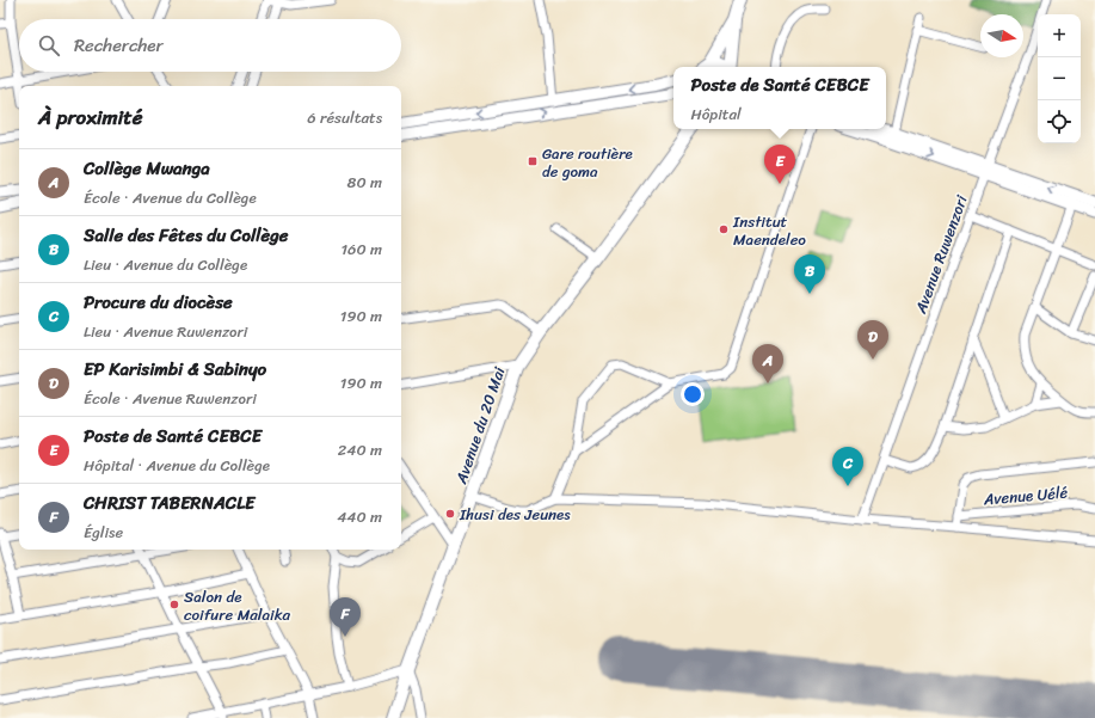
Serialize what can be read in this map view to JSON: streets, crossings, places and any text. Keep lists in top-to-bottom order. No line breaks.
{"streets":{"highway":["Avenue du 20 Mai"],"street":["Avenue Ruwenzori","Avenue Uélé"]},"places":{"transit":["Gare routière de goma"],"other":["Institut Maendeleo","Ihusi des Jeunes","Salon de coifure Malaika"]},"north":"right","page":{"map_buttons":["+","−"],"search":"Rechercher","popup":["Poste de Santé CEBCE","Hôpital"],"heading":["À proximité","6 résultats"],"pins":["E","B","D","A","C","F"],"list":[{"mark":"A","name":"Collège Mwanga","note":"École · Avenue du Collège","value":"80 m"},{"mark":"B","name":"Salle des Fêtes du Collège","note":"Lieu · Avenue du Collège","value":"160 m"},{"mark":"C","name":"Procure du diocèse","note":"Lieu · Avenue Ruwenzori","value":"190 m"},{"mark":"D","name":"EP Karisimbi & Sabinyo","note":"École · Avenue Ruwenzori","value":"190 m"},{"mark":"E","name":"Poste de Santé CEBCE","note":"Hôpital · Avenue du Collège","value":"240 m"},{"mark":"F","name":"CHRIST TABERNACLE","note":"Église","value":"440 m"}]}}
